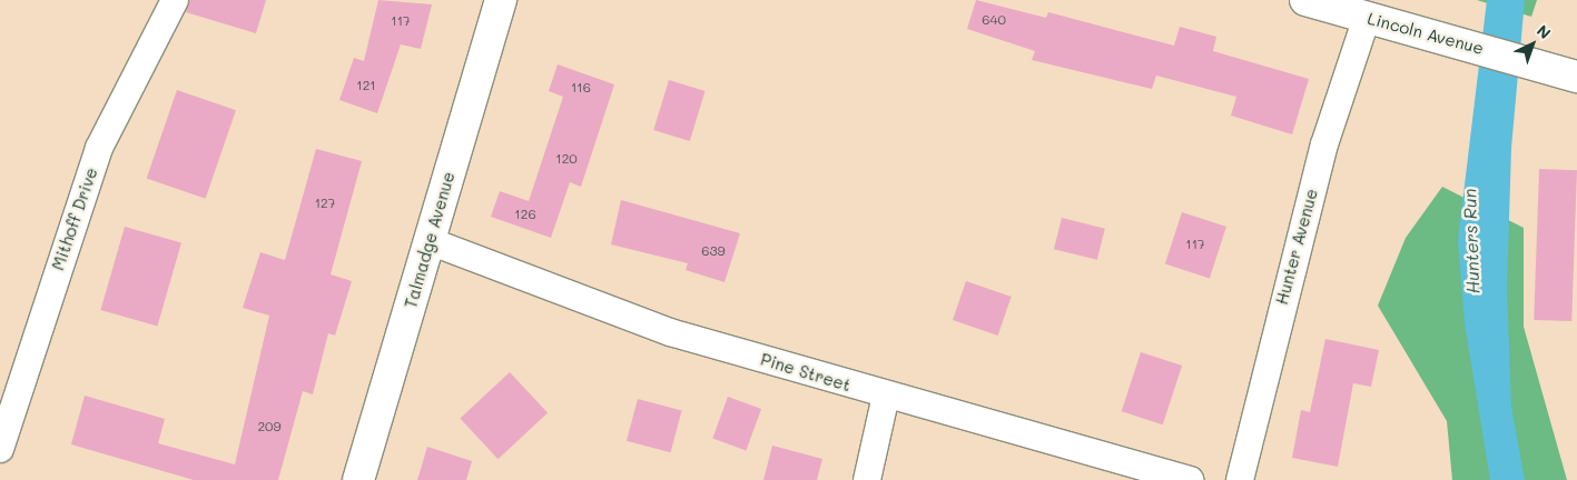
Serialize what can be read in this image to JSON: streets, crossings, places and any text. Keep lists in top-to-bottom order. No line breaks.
{"streets":{"street":["Lincoln Avenue","Mithoff Drive","Talmadge Avenue","Hunter Avenue","Pine Street"]},"crossings":[["Lincoln Avenue","Hunter Avenue"],["Talmadge Avenue","Pine Street"]],"water":["Hunters Run"],"house_numbers":["640","117","121","116","120","127","126","117","639","209"],"north":"top right"}
